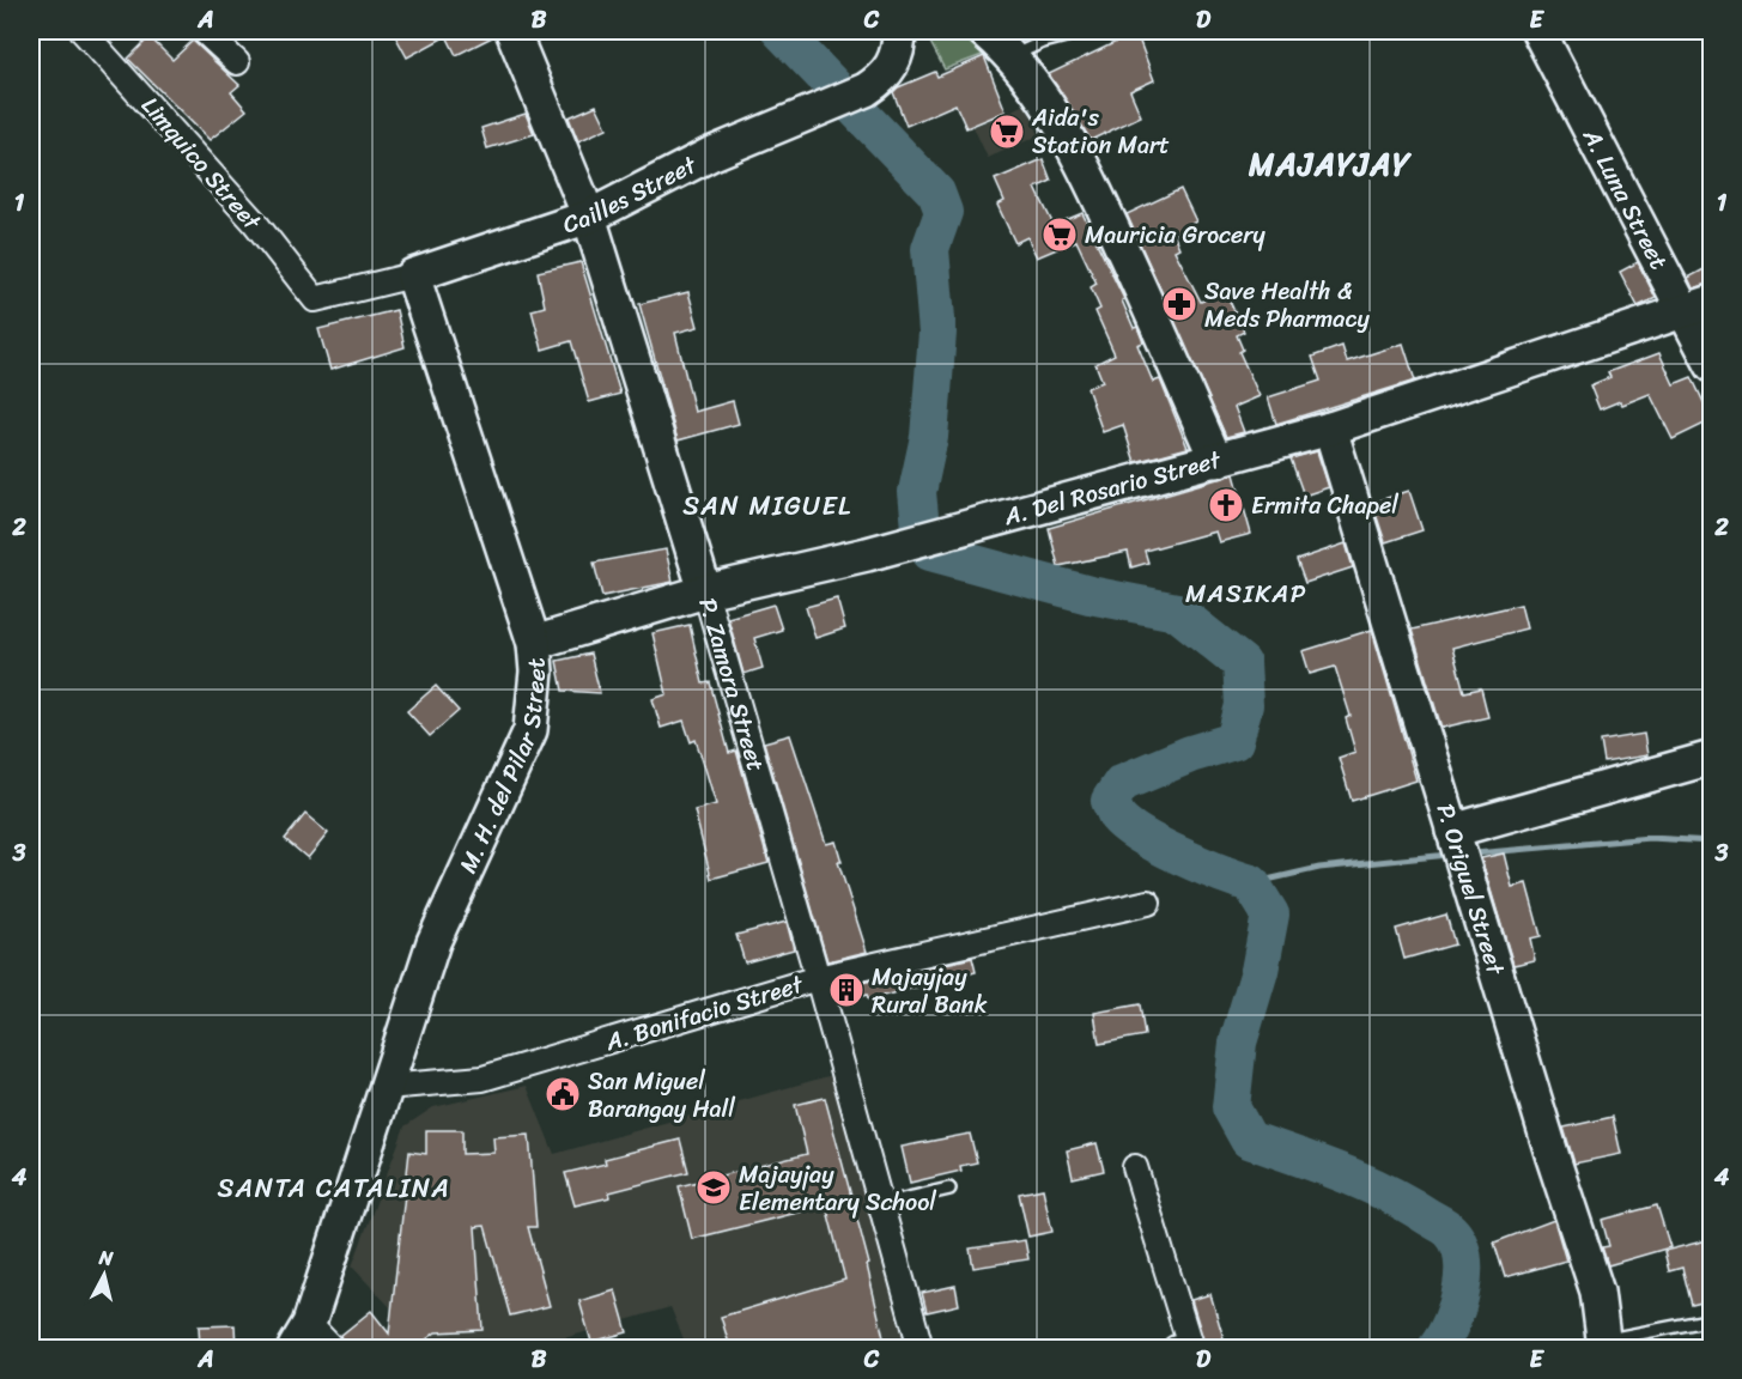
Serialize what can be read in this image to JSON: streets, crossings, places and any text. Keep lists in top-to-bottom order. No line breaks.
{"streets":{"main road":["Cailles Street","A. Luna Street","A. Del Rosario Street","P. Zamora Street","M. H. del Pilar Street","P. Origuel Street"],"street":["Limquico Street","A. Bonifacio Street"]},"crossings":[["Limquico Street","Cailles Street"],["Cailles Street","P. Zamora Street"],["Cailles Street","M. H. del Pilar Street"],["A. Luna Street","A. Del Rosario Street"],["A. Del Rosario Street","P. Zamora Street"],["A. Del Rosario Street","M. H. del Pilar Street"],["A. Del Rosario Street","P. Origuel Street"],["P. Zamora Street","A. Bonifacio Street"],["M. H. del Pilar Street","A. Bonifacio Street"]],"districts":["MAJAYJAY","SAN MIGUEL","MASIKAP","SANTA CATALINA"],"places":{"supermarket":["Aida's Station Mart","Mauricia Grocery"],"pharmacy":["Save Health & Meds Pharmacy"],"church":["Ermita Chapel"],"building":["Majayjay Rural Bank"],"public building":["San Miguel Barangay Hall"],"school or university":["Majayjay Elementary School"]},"north":"top","grid":{"columns":["A","B","C","D","E"],"rows":["1","2","3","4"]}}
